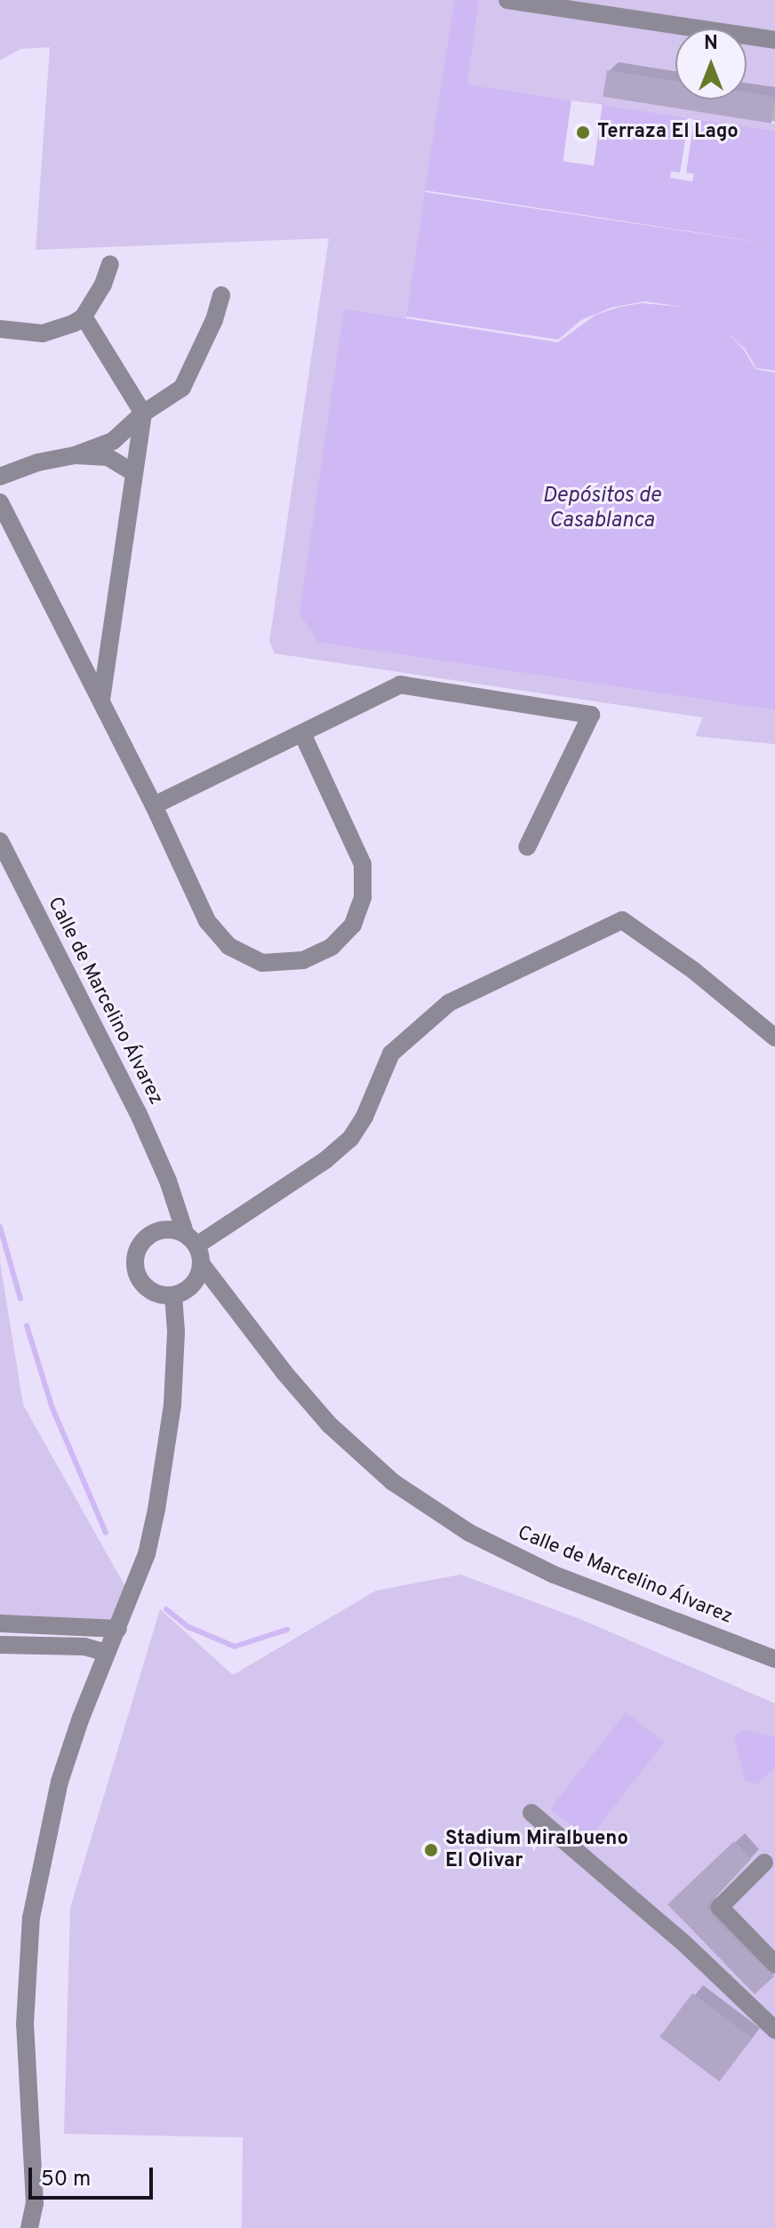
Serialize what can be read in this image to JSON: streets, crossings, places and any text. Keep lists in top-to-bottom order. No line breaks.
{"streets":{"street":["Calle de Marcelino Álvarez"]},"water":["Depósitos de Casablanca"],"places":["Terraza El Lago","Stadium Miralbueno El Olivar"],"scale_bar":"50 m","north":"top"}
